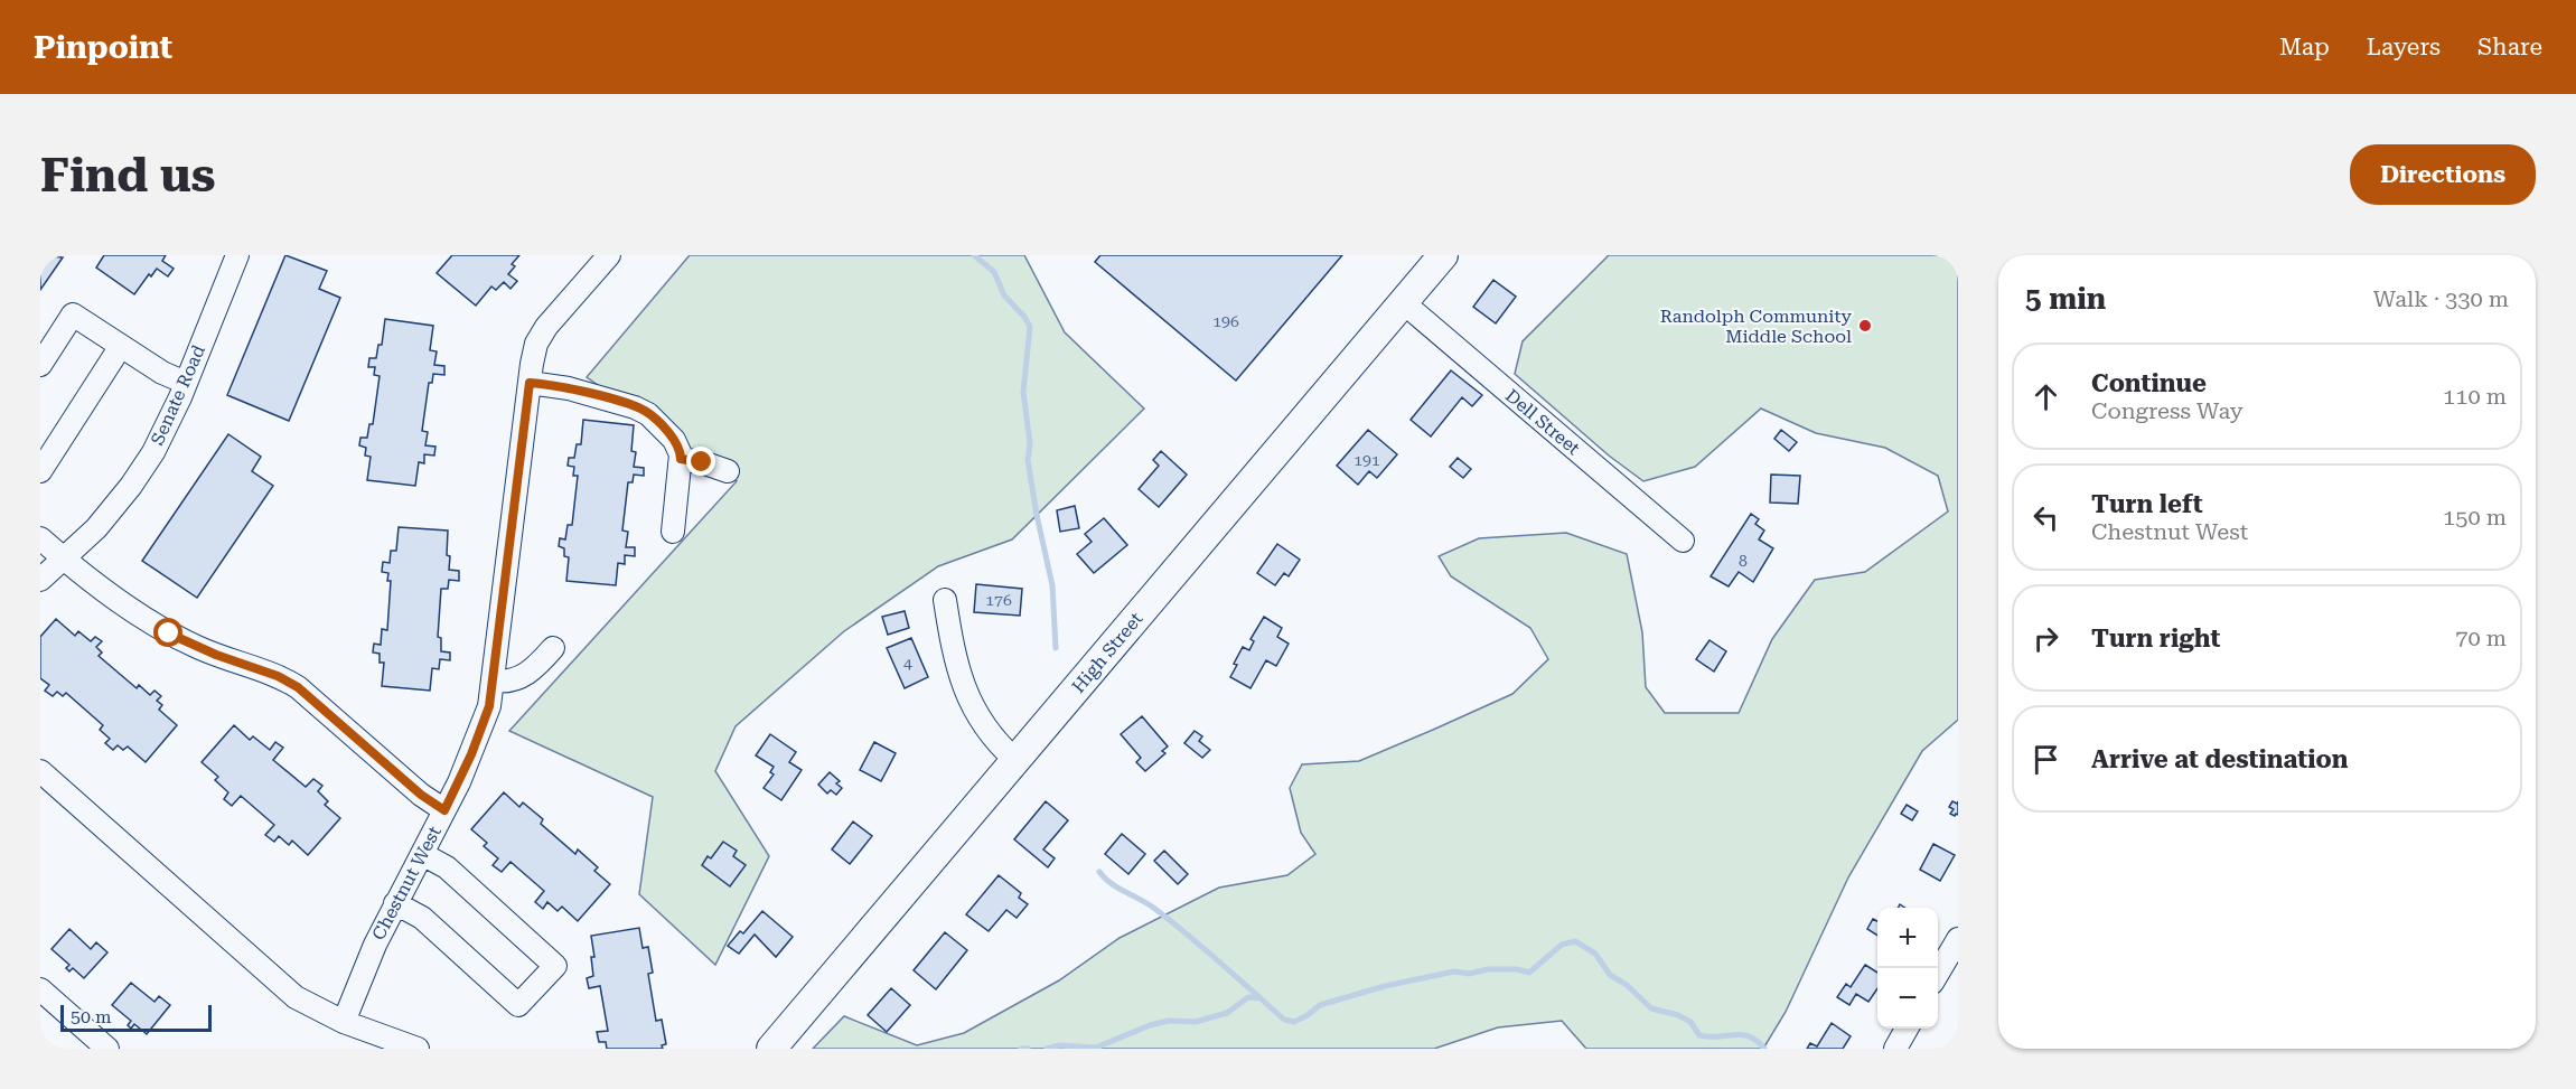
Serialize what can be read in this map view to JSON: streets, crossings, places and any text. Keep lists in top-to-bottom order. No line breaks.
{"streets":{"main road":["High Street"],"street":["Senate Road","Dell Street","Chestnut West"]},"crossings":[["Dell Street","High Street"]],"places":["Randolph Community Middle School"],"house_numbers":["196","191","8","176","4"],"scale_bar":"50 m","page":{"header":"Pinpoint","nav":["Map","Layers","Share"],"buttons":"Directions","title":"Find us","heading":["5 min","Walk · 330 m"],"list":[["Continue","Congress Way","110 m"],["Turn left","Chestnut West","150 m"],["Turn right","70 m"],"Arrive at destination"],"map_buttons":["+","−"],"scale":"50 m"}}
